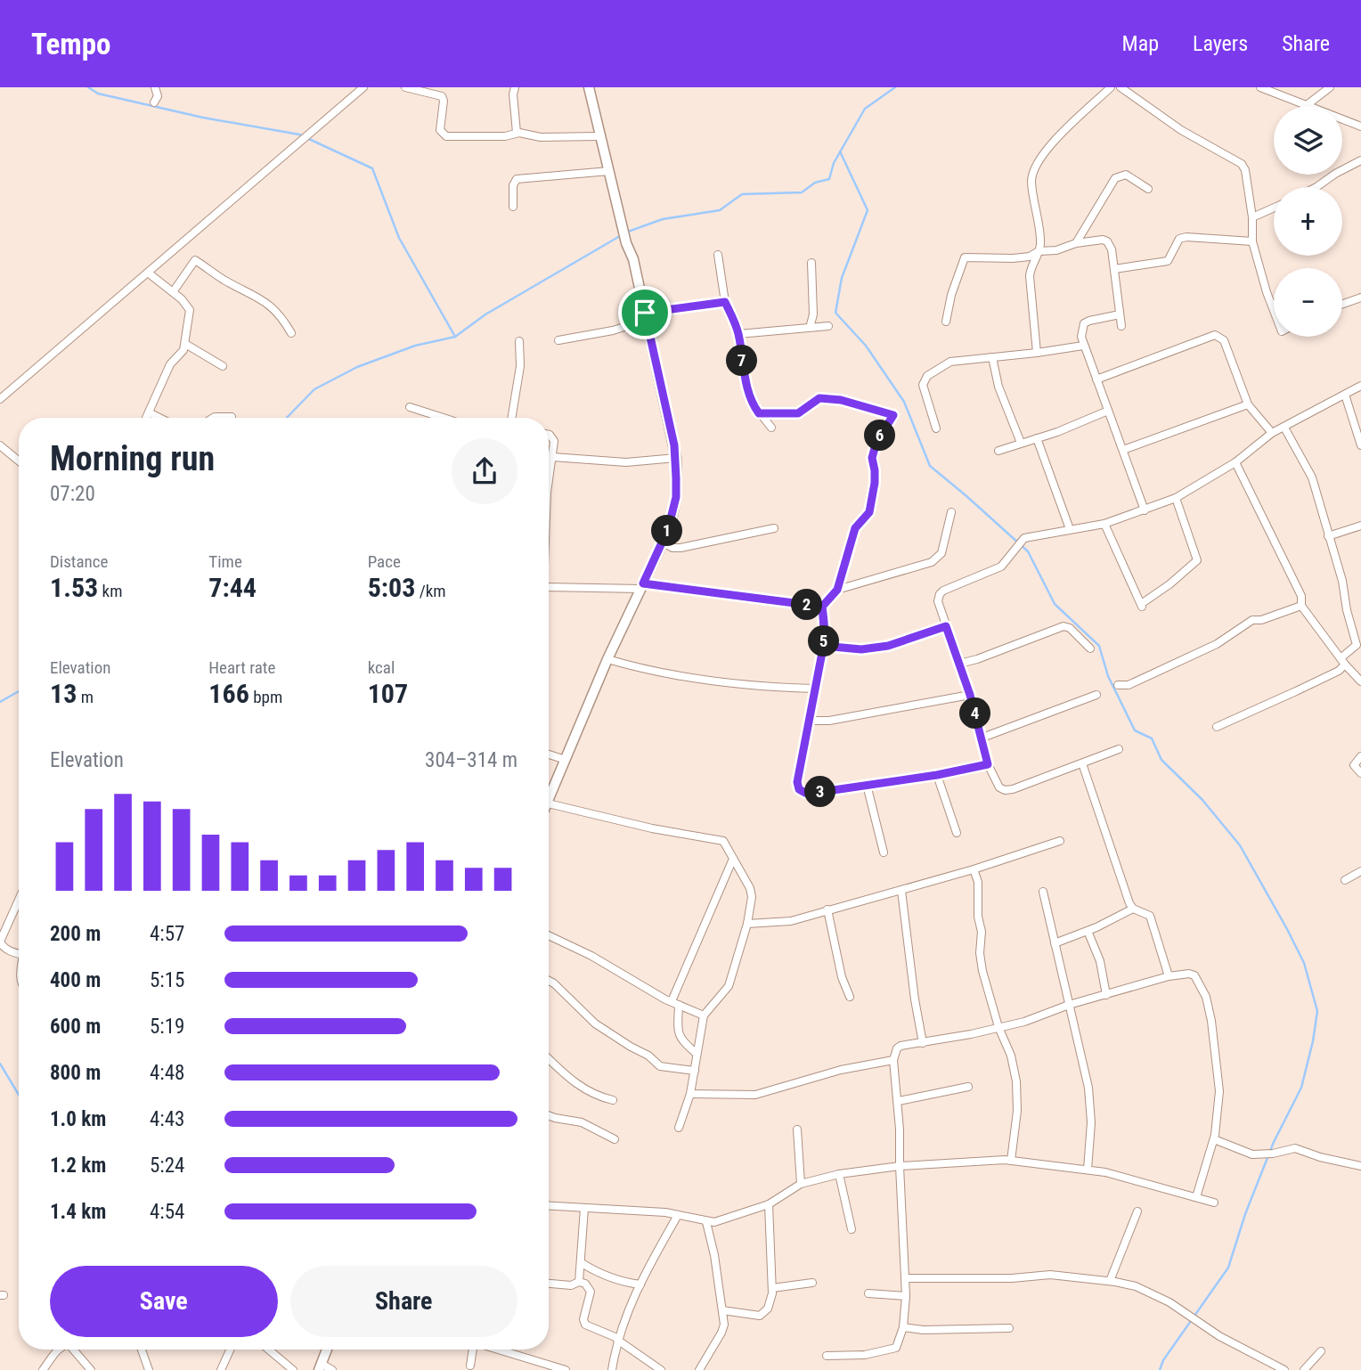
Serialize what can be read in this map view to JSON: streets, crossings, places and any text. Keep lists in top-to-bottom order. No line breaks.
{"page":{"header":"Tempo","nav":["Map","Layers","Share"],"map_buttons":["+","−"],"pins":["7","6","1","2","5","4","3"],"heading":["Morning run","07:20"],"stats":[["Distance","1.53 km"],["Time","7:44"],["Pace","5:03 /km"],["Elevation","13 m"],["Heart rate","166 bpm"],["kcal","107"]],"chart":["Elevation","304–314 m"],"list":[{"name":"200 m","note":"4:57"},{"name":"400 m","note":"5:15"},{"name":"600 m","note":"5:19"},{"name":"800 m","note":"4:48"},{"name":"1.0 km","note":"4:43"},{"name":"1.2 km","note":"5:24"},{"name":"1.4 km","note":"4:54"}],"buttons":["Save","Share"]}}
